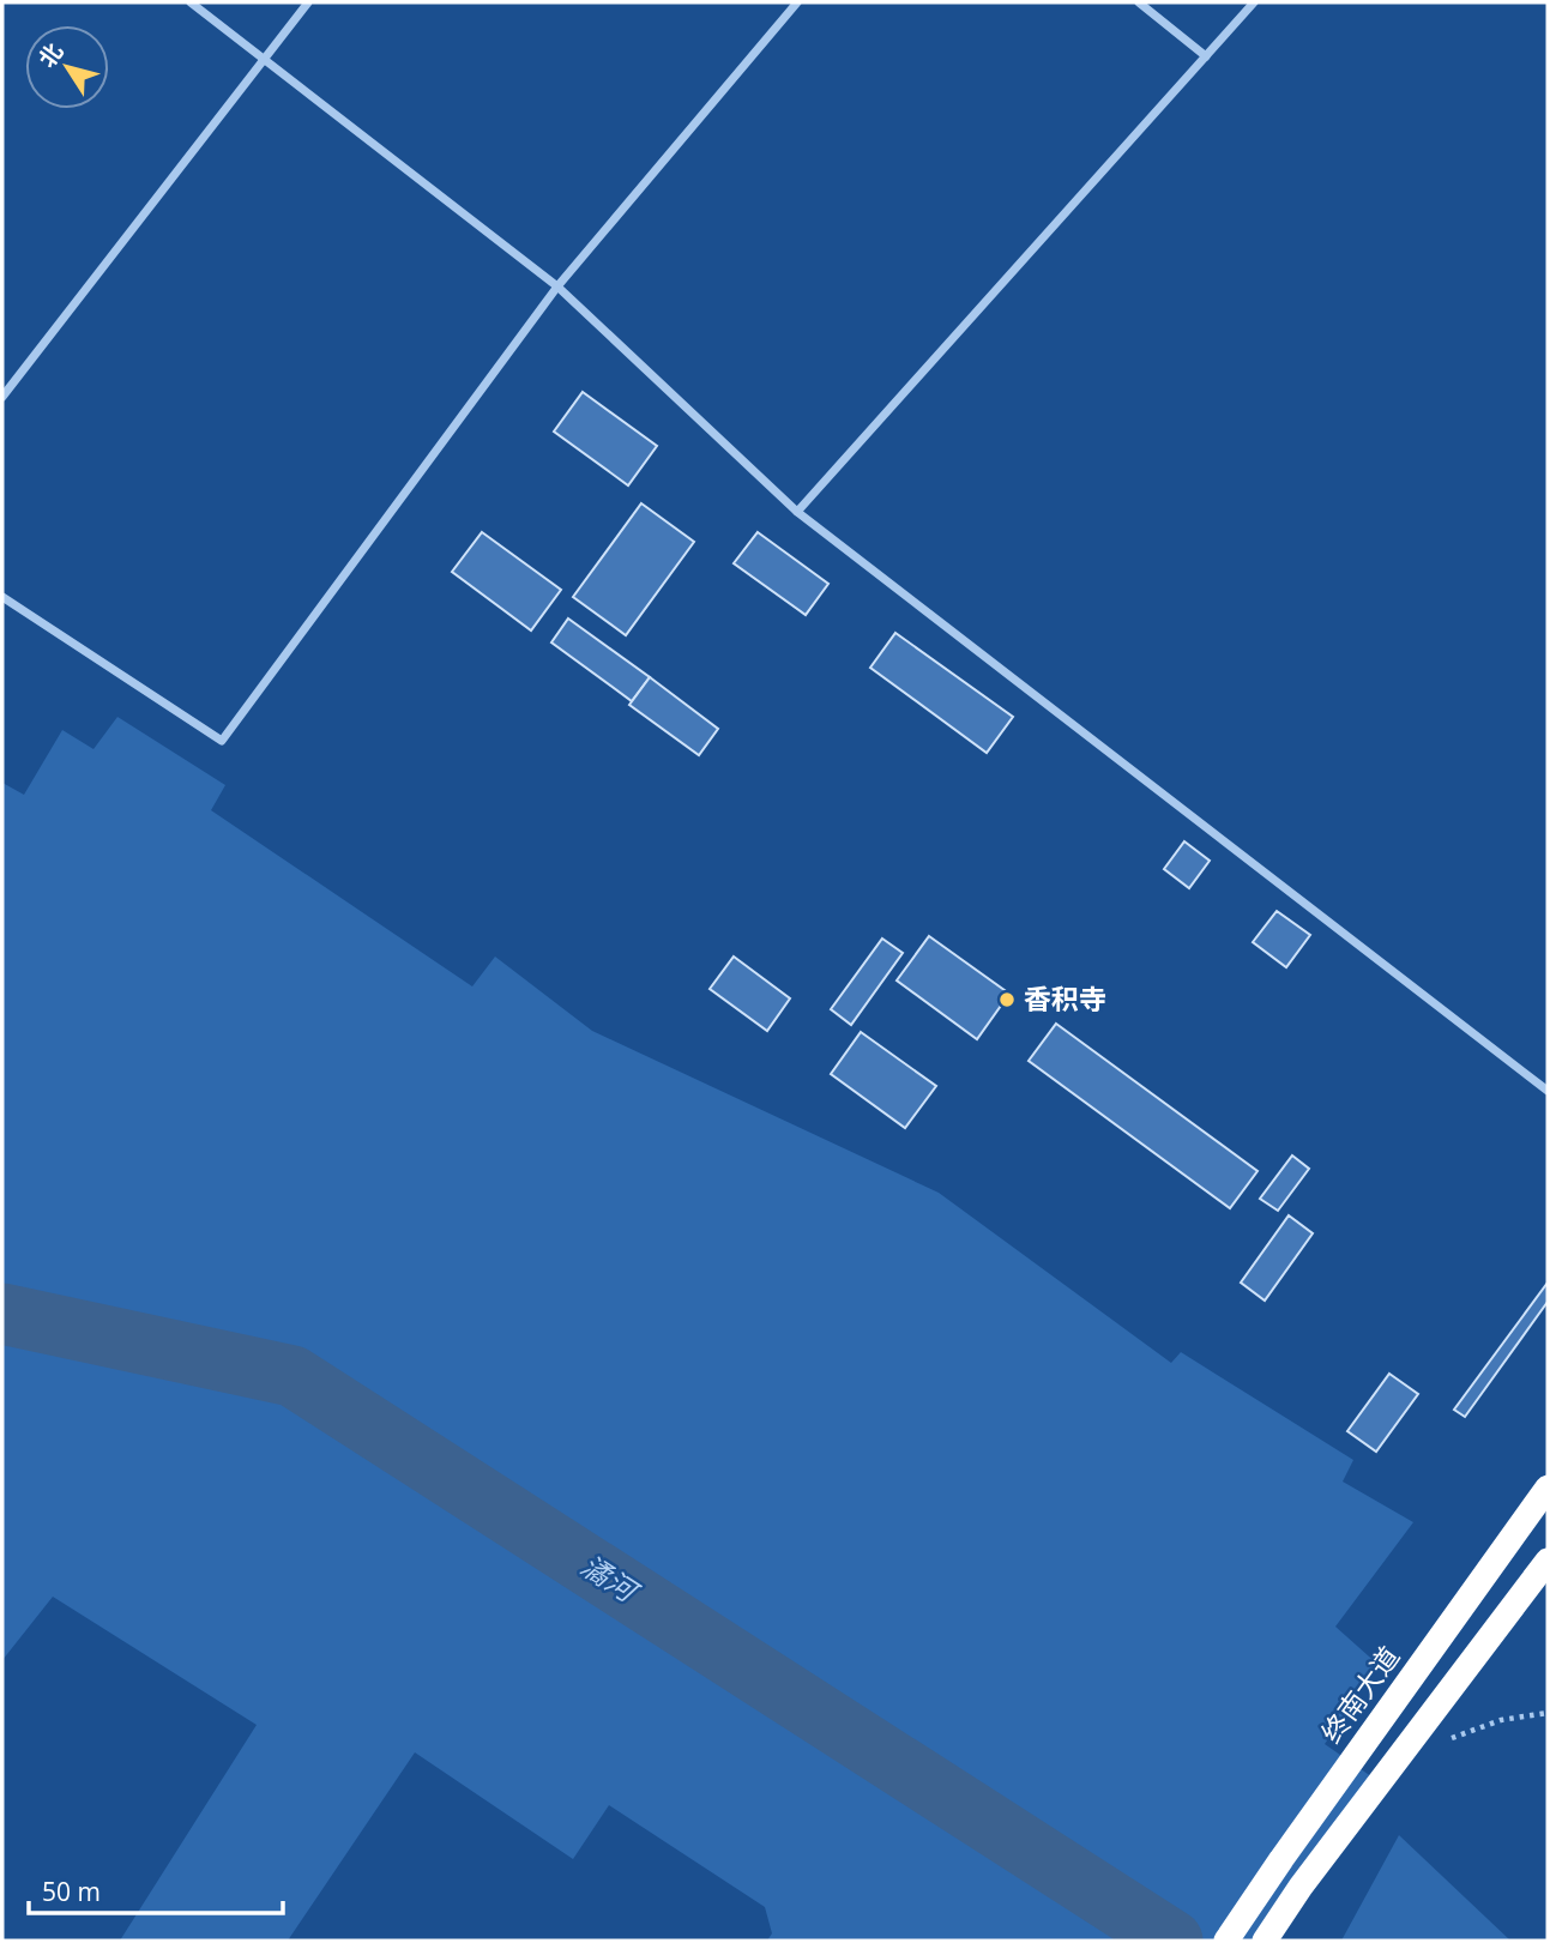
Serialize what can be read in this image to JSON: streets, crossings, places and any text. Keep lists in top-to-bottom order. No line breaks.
{"streets":{"highway":["终南大道"]},"water":["潏河"],"places":["香积寺"],"scale_bar":"50 m","north":"top left"}
